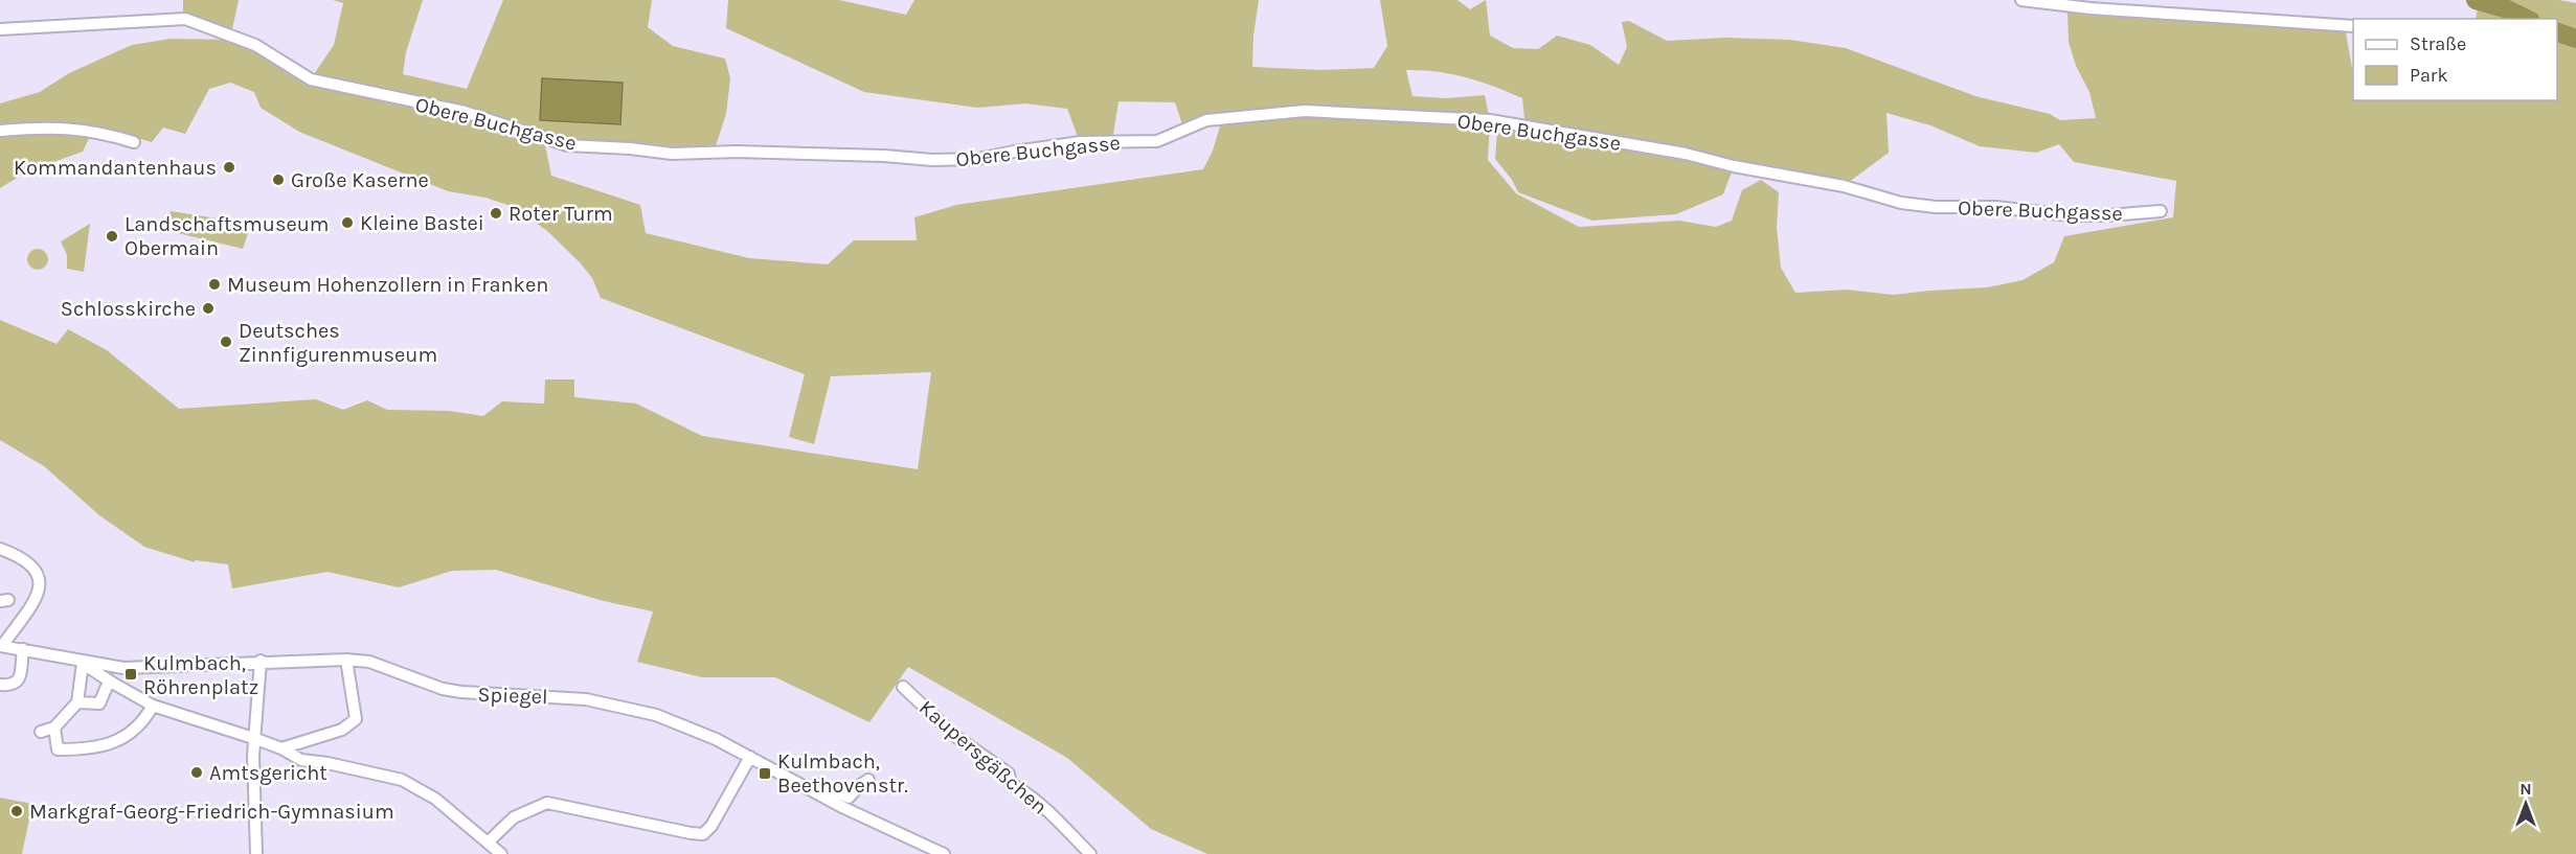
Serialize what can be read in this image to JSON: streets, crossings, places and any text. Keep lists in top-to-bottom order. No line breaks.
{"streets":{"street":["Obere Buchgasse","Spiegel","Kaupersgäßchen"]},"places":{"other":["Kommandantenhaus","Große Kaserne","Roter Turm","Kleine Bastei","Landschaftsmuseum Obermain","Museum Hohenzollern in Franken","Schlosskirche","Deutsches Zinnfigurenmuseum","Amtsgericht","Markgraf-Georg-Friedrich-Gymnasium"],"transit":["Kulmbach, Röhrenplatz","Kulmbach, Beethovenstr."]},"legend":["Straße","Park"],"north":"top"}
